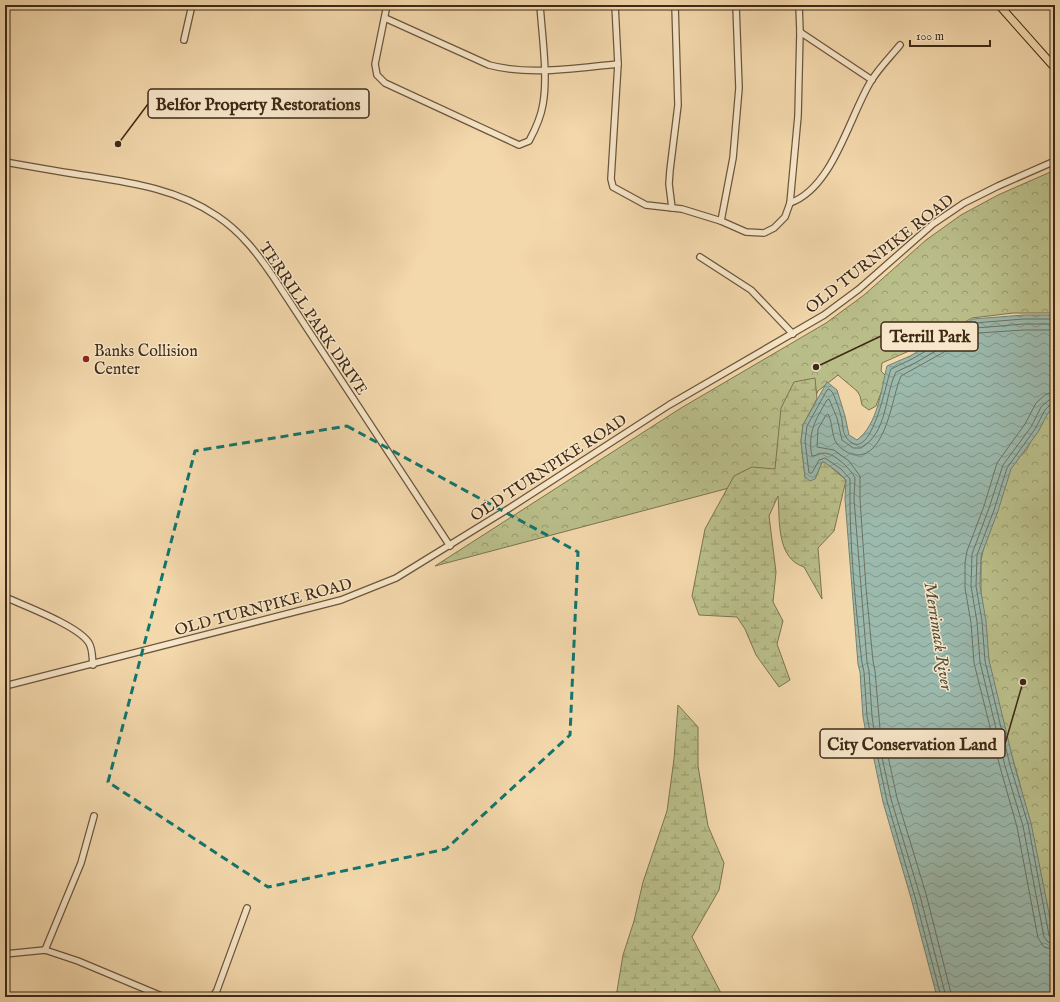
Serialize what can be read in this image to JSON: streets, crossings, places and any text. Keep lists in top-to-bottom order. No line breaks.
{"streets":{"street":["OLD TURNPIKE ROAD","TERRILL PARK DRIVE"]},"crossings":[["OLD TURNPIKE ROAD","TERRILL PARK DRIVE"]],"water":["Merrimack River"],"places":["Belfor Property Restorations","Banks Collision Center","Terrill Park","City Conservation Land"],"scale_bar":"100 m"}
